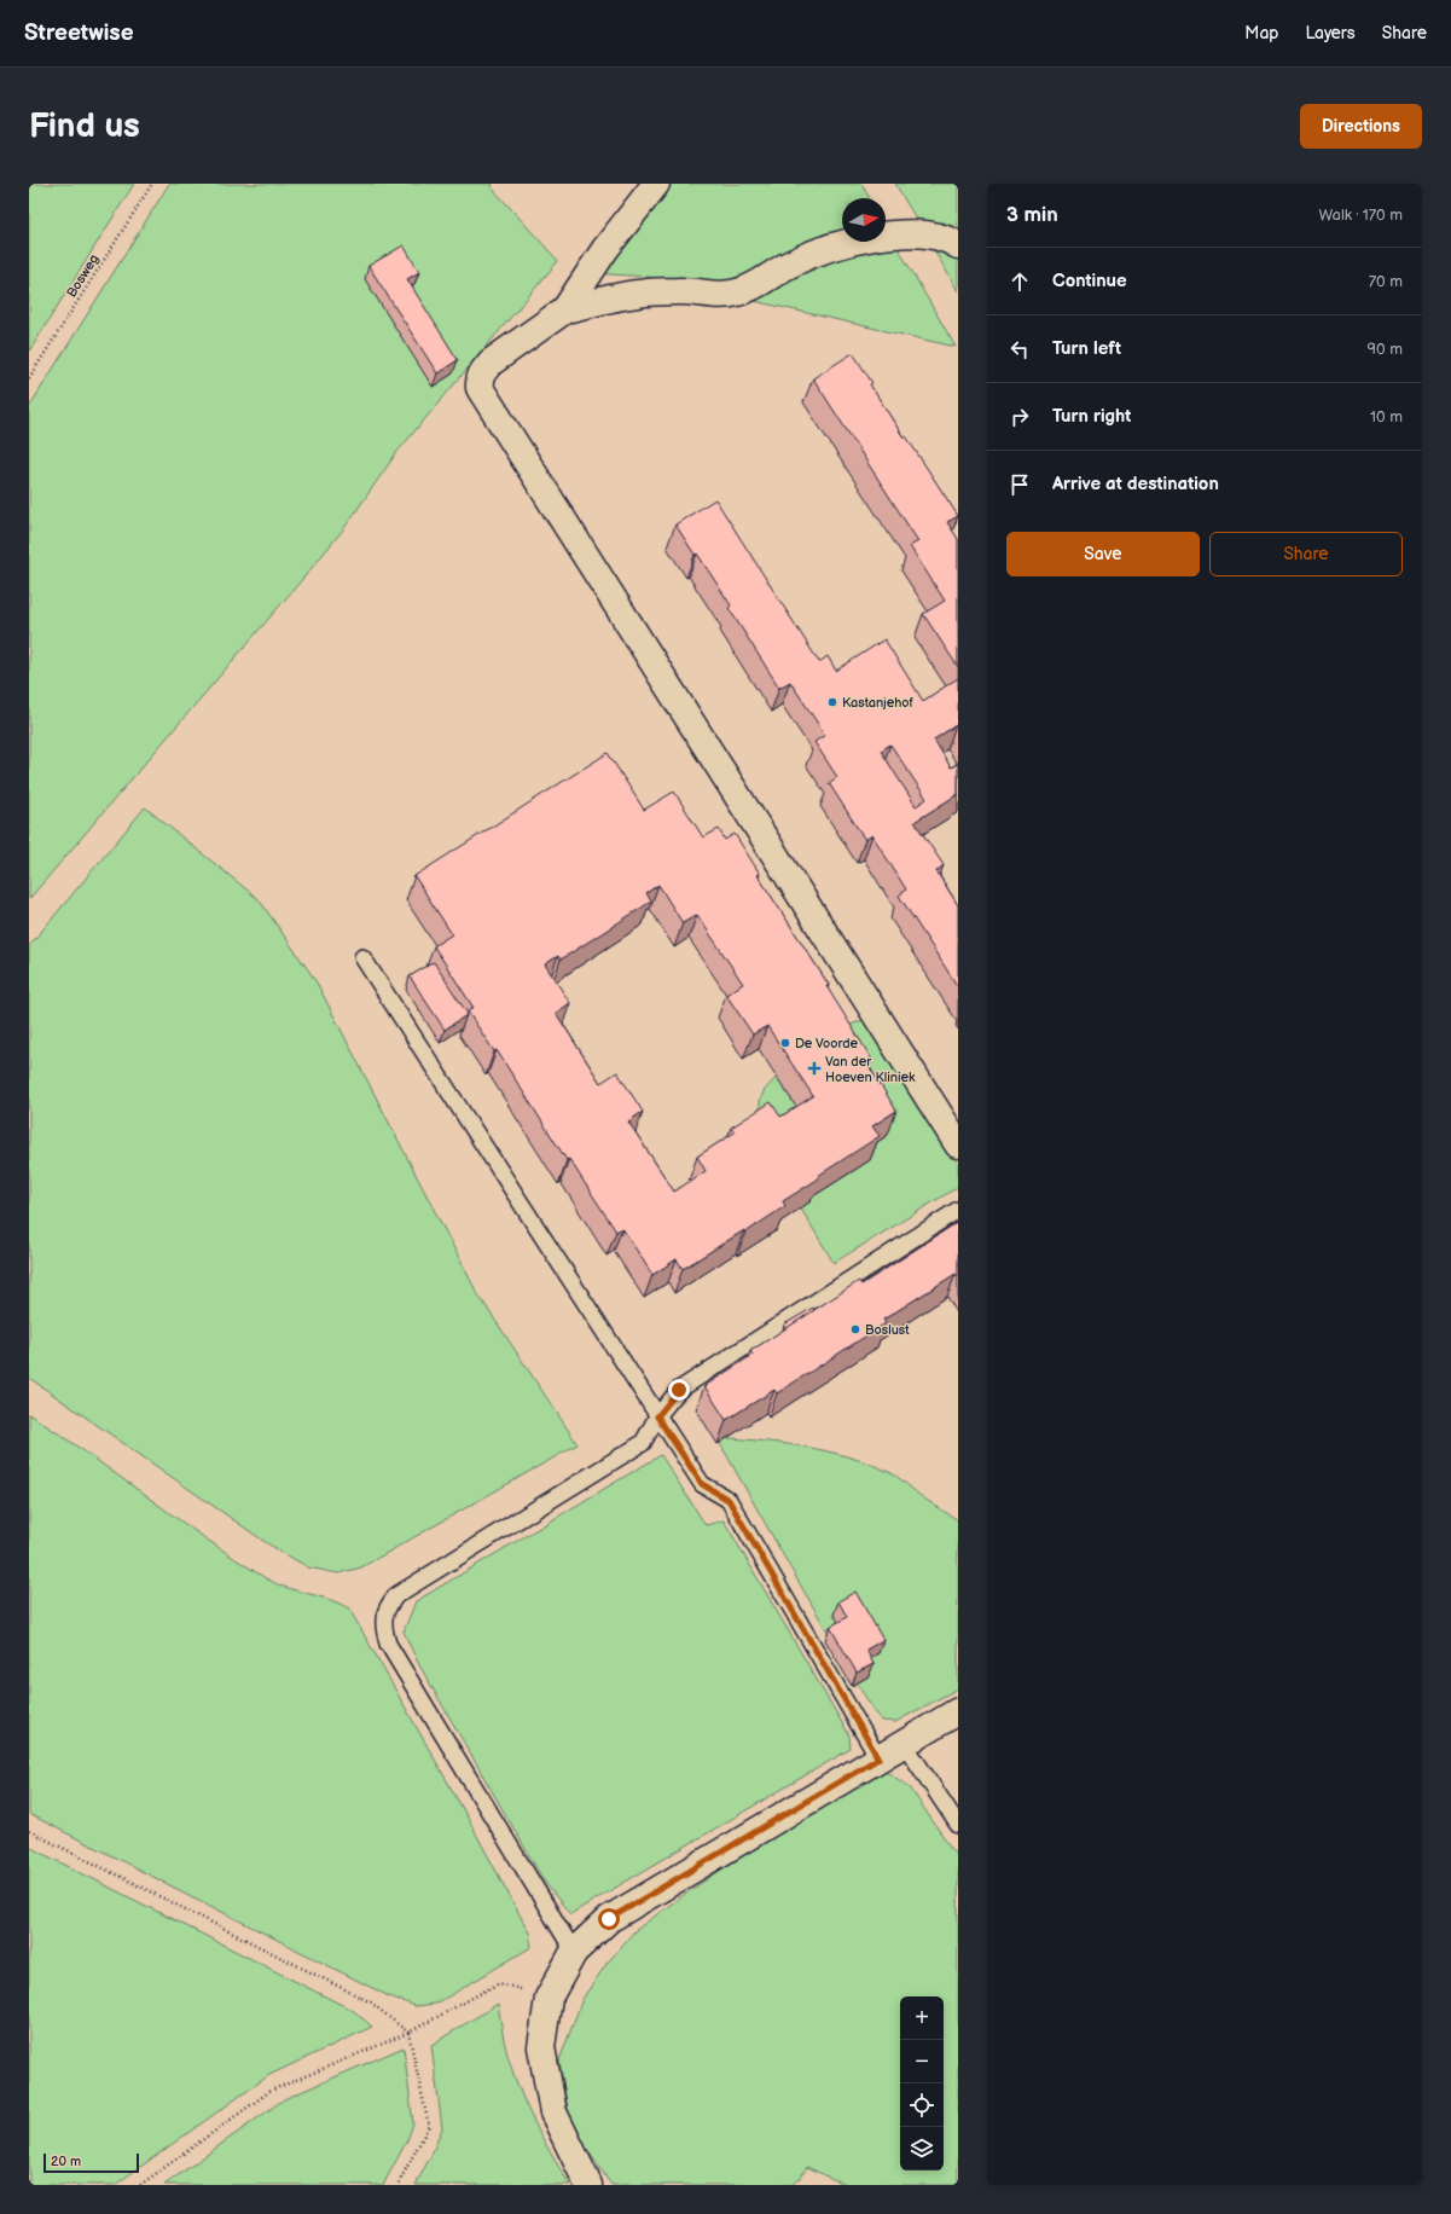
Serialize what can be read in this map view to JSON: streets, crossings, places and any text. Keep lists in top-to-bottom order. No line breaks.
{"streets":{"path":["Bosweg"]},"places":{"other":["Kastanjehof","De Voorde","Boslust"],"health":["Van der Hoeven Kliniek"]},"scale_bar":"20 m","north":"right","page":{"header":"Streetwise","nav":["Map","Layers","Share"],"buttons":["Directions",["Save","Share"]],"title":"Find us","heading":["3 min","Walk · 170 m"],"list":[["Continue","70 m"],["Turn left","90 m"],["Turn right","10 m"],"Arrive at destination"],"map_buttons":["+","−"],"scale":"20 m"}}
